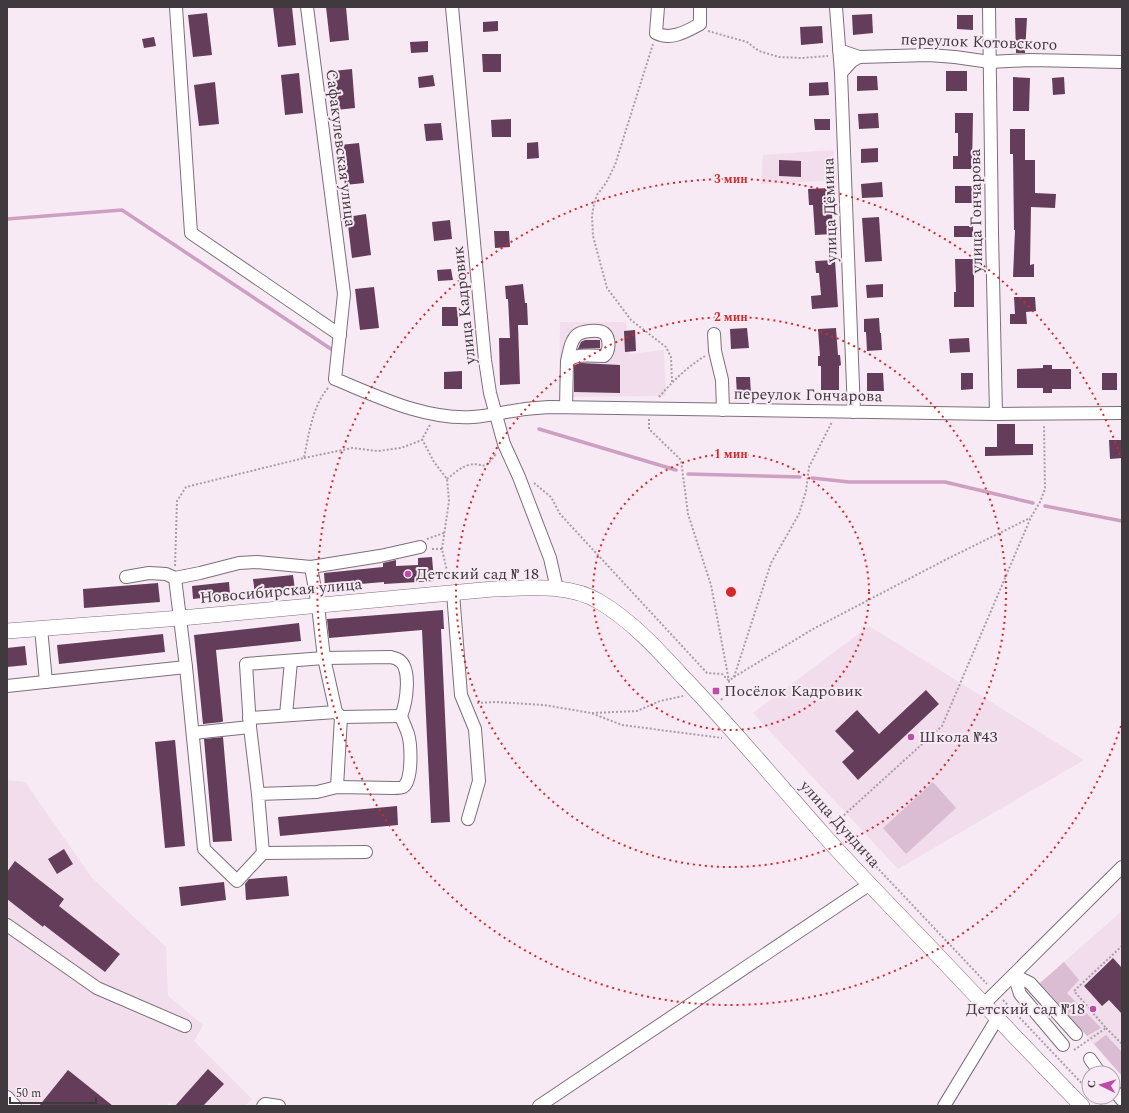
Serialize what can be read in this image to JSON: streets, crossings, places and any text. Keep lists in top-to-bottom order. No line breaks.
{"streets":{"main road":["Новосибирская улица","улица Дундича"],"street":["переулок Котовского","Сафакулевская улица","улица Дёмина","улица Гончарова","улица Кадровик","переулок Гончарова"]},"crossings":[["переулок Котовского","улица Гончарова"],["Сафакулевская улица","переулок Гончарова"],["улица Дёмина","переулок Гончарова"],["улица Гончарова","переулок Гончарова"],["улица Кадровик","переулок Гончарова"],["улица Кадровик","Новосибирская улица"],["улица Кадровик","улица Дундича"],["Новосибирская улица","улица Дундича"]],"places":{"other":["Детский сад № 18","Школа №43","Детский сад №18"],"transit":["Посёлок Кадровик"]},"scale_bar":"50 m","north":"left","rings":["3 мин","2 мин","1 мин"]}
